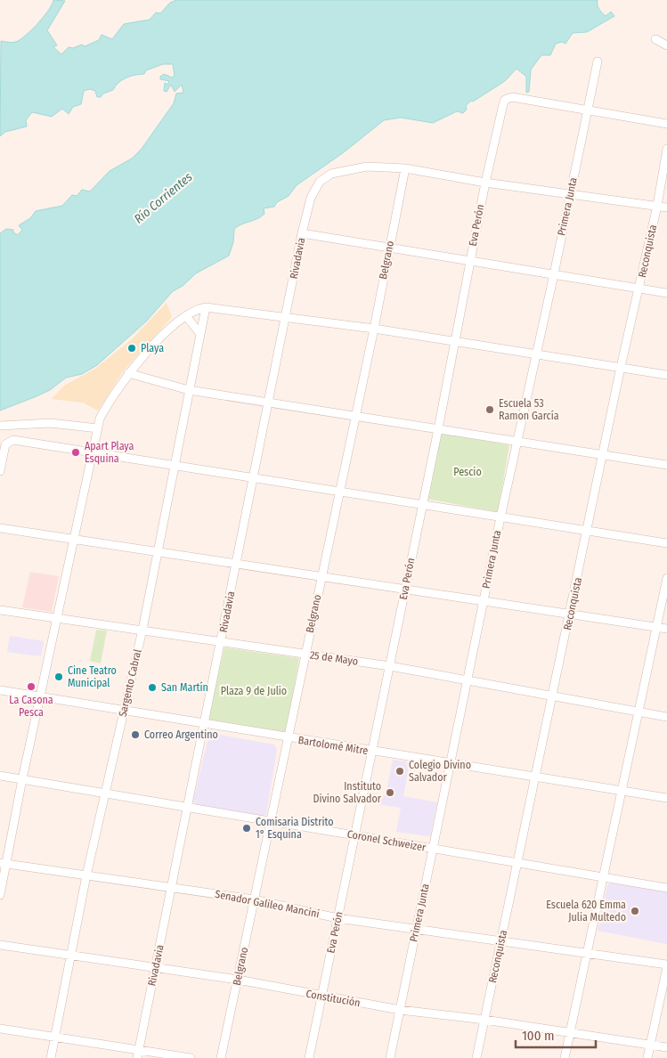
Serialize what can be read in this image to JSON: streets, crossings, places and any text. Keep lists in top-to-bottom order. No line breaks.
{"streets":{"street":["Primera Junta","Eva Perón","Reconquista","Rivadavia","Belgrano","25 de Mayo","Sargento Cabral","Bartolomé Mitre","Coronel Schweizer","Senador Galileo Mancini","Constitución"]},"crossings":[["Primera Junta","Eva Perón"],["Primera Junta","25 de Mayo"],["Primera Junta","Bartolomé Mitre"],["Primera Junta","Coronel Schweizer"],["Primera Junta","Senador Galileo Mancini"],["Primera Junta","Constitución"],["Eva Perón","25 de Mayo"],["Eva Perón","Bartolomé Mitre"],["Eva Perón","Coronel Schweizer"],["Eva Perón","Senador Galileo Mancini"],["Eva Perón","Constitución"],["Reconquista","25 de Mayo"],["Reconquista","Bartolomé Mitre"],["Reconquista","Coronel Schweizer"],["Reconquista","Senador Galileo Mancini"],["Reconquista","Constitución"],["Rivadavia","Belgrano"],["Rivadavia","25 de Mayo"],["Rivadavia","Bartolomé Mitre"],["Rivadavia","Coronel Schweizer"],["Rivadavia","Senador Galileo Mancini"],["Rivadavia","Constitución"],["Belgrano","25 de Mayo"],["Belgrano","Bartolomé Mitre"],["Belgrano","Coronel Schweizer"],["Belgrano","Senador Galileo Mancini"],["Belgrano","Constitución"],["25 de Mayo","Sargento Cabral"],["Sargento Cabral","Bartolomé Mitre"],["Sargento Cabral","Coronel Schweizer"],["Sargento Cabral","Senador Galileo Mancini"],["Sargento Cabral","Constitución"]],"water":["Río Corrientes"],"parks":["Pescio","Plaza 9 de Julio"],"places":["Playa","Escuela 53 Ramon García","Apart Playa Esquina","Cine Teatro Municipal","La Casona Pesca","San Martín","Correo Argentino","Colegio Divino Salvador","Instituto Divino Salvador","Comisaria Distrito 1° Esquina","Escuela 620 Emma Julia Multedo"],"scale_bar":"100 m"}
